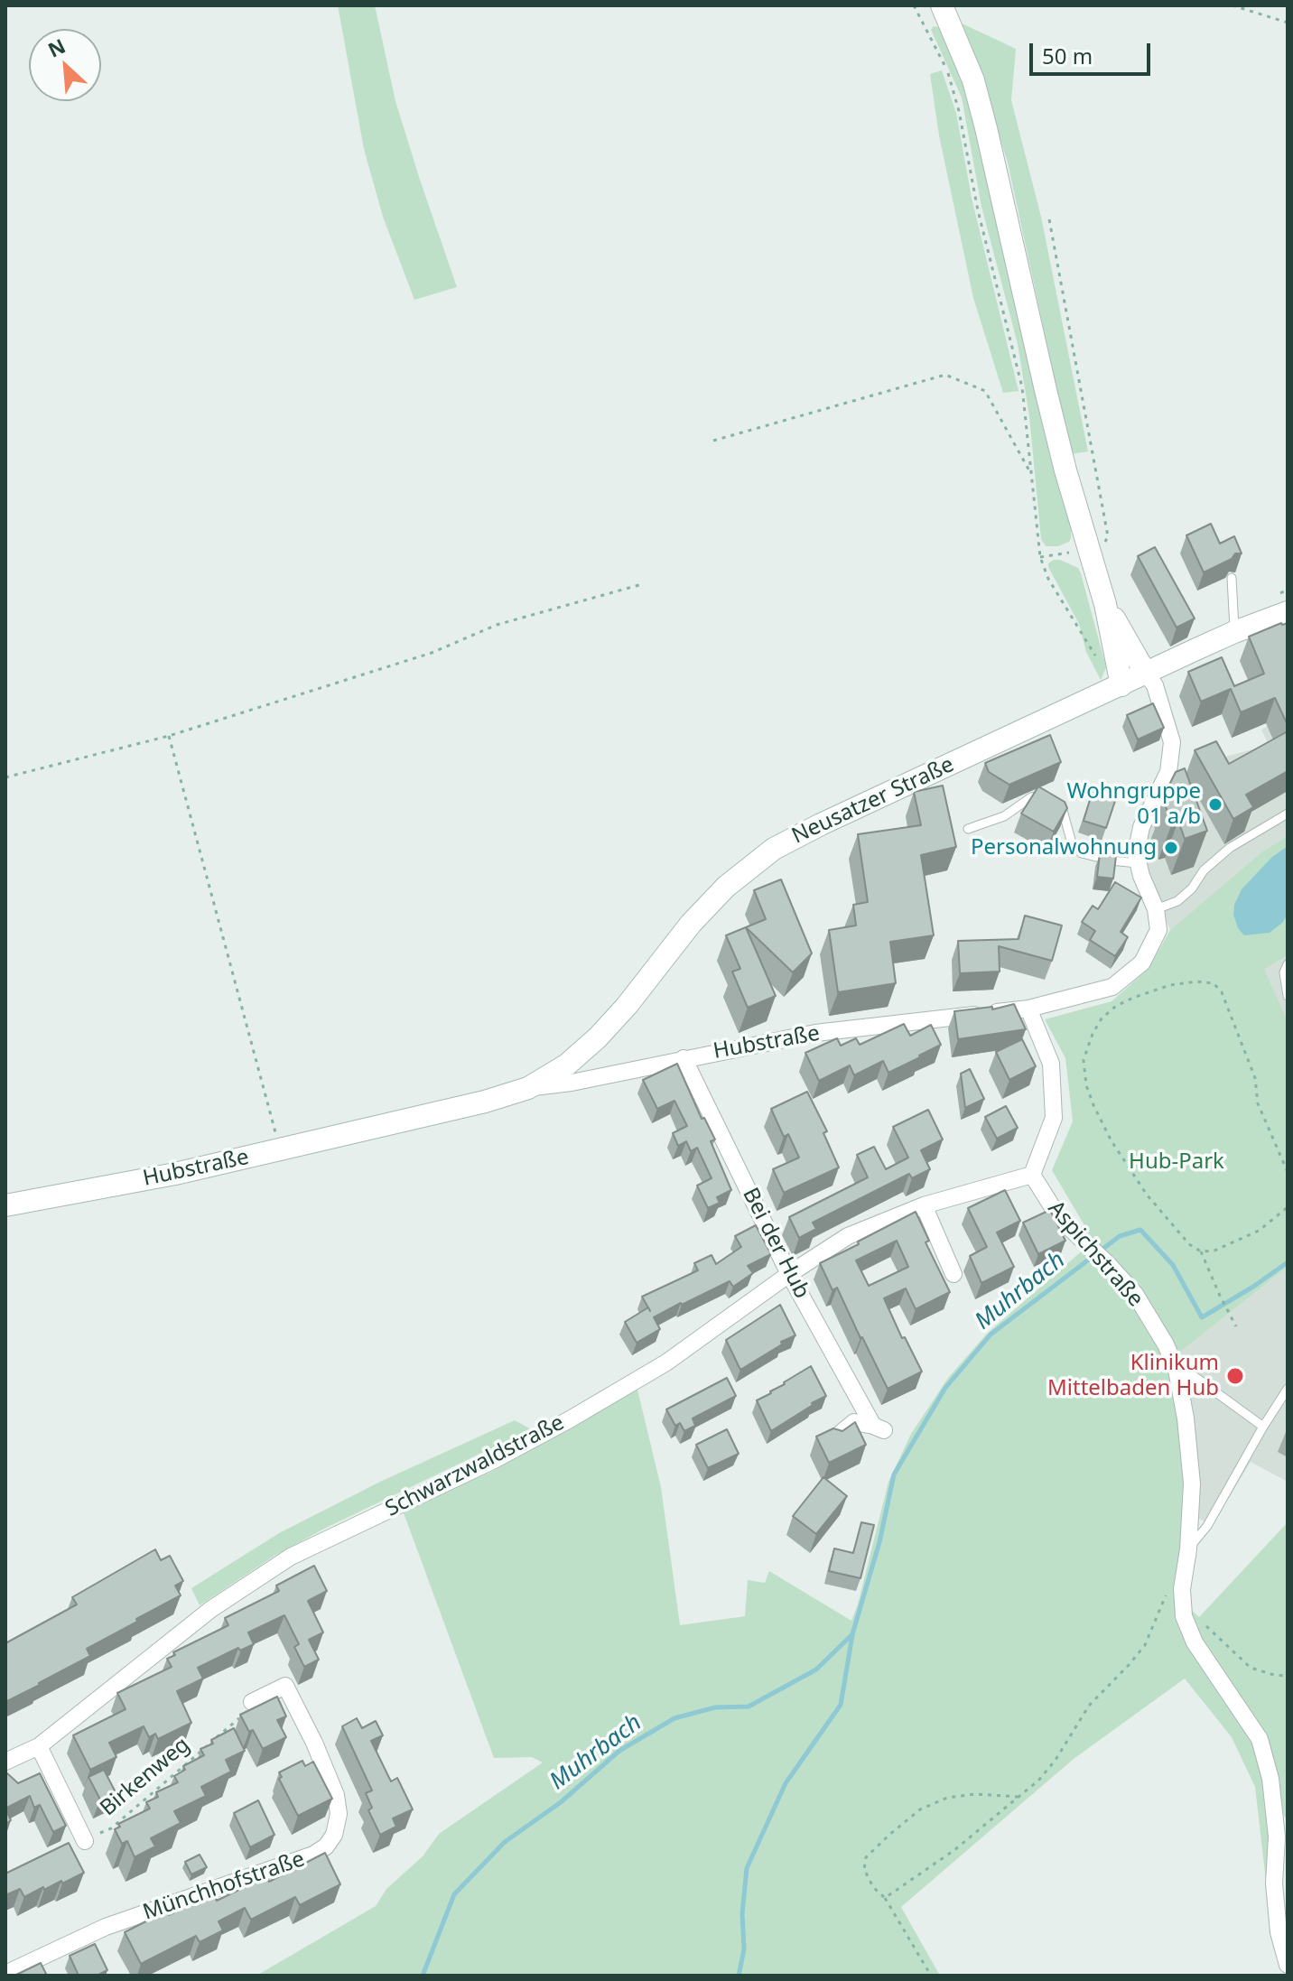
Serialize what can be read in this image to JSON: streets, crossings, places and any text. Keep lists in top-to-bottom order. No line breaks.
{"streets":{"main road":["Neusatzer Straße","Hubstraße"],"street":["Bei der Hub","Aspichstraße","Schwarzwaldstraße","Münchhofstraße"],"path":["Birkenweg"]},"crossings":[["Neusatzer Straße","Hubstraße"],["Hubstraße","Bei der Hub"],["Bei der Hub","Schwarzwaldstraße"],["Aspichstraße","Schwarzwaldstraße"],["Birkenweg","Münchhofstraße"]],"water":["Muhrbach"],"parks":["Hub-Park"],"places":["Wohngruppe 01 a/b","Personalwohnung","Klinikum Mittelbaden Hub"],"scale_bar":"50 m","north":"top left"}
